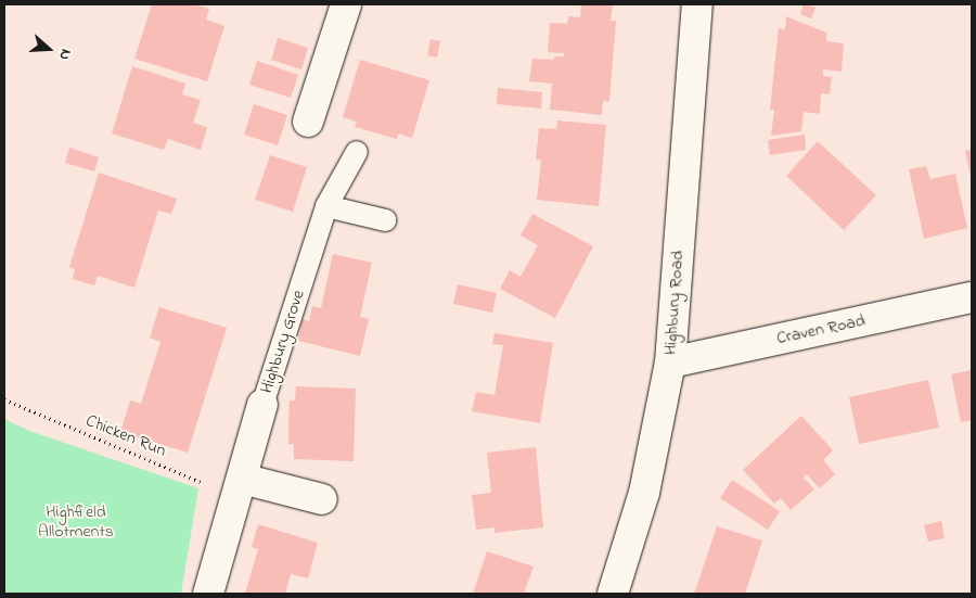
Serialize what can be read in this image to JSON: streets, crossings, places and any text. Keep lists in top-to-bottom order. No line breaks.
{"streets":{"street":["Highbury Road","Craven Road","Highbury Grove"],"path":["Chicken Run"]},"crossings":[["Highbury Road","Craven Road"],["Highbury Grove","Chicken Run"]],"parks":["Highfield Allotments"],"north":"right"}
